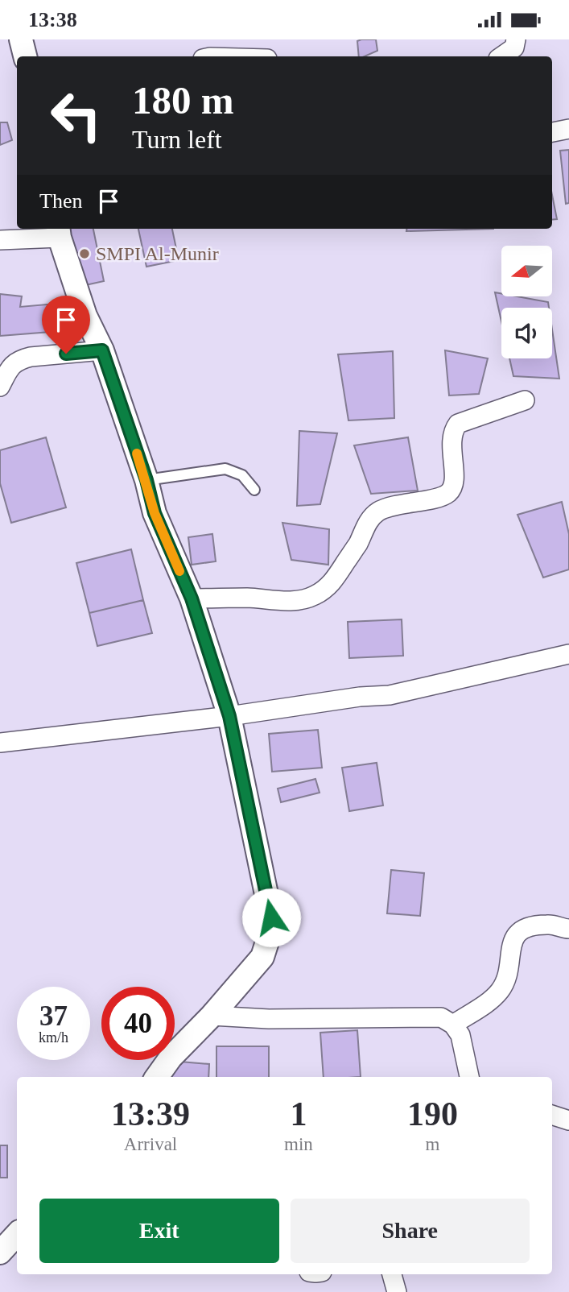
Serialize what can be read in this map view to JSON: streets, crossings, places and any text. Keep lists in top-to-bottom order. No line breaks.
{"places":["SMPI Al-Munir"],"north":"left","page":{"status":"13:38","turn":["180 m","Turn left"],"then":"Then","speed":"37 km/h","limit":"40","eta":["13:39","Arrival","1","min","190","m"],"buttons":["Exit","Share"]}}
